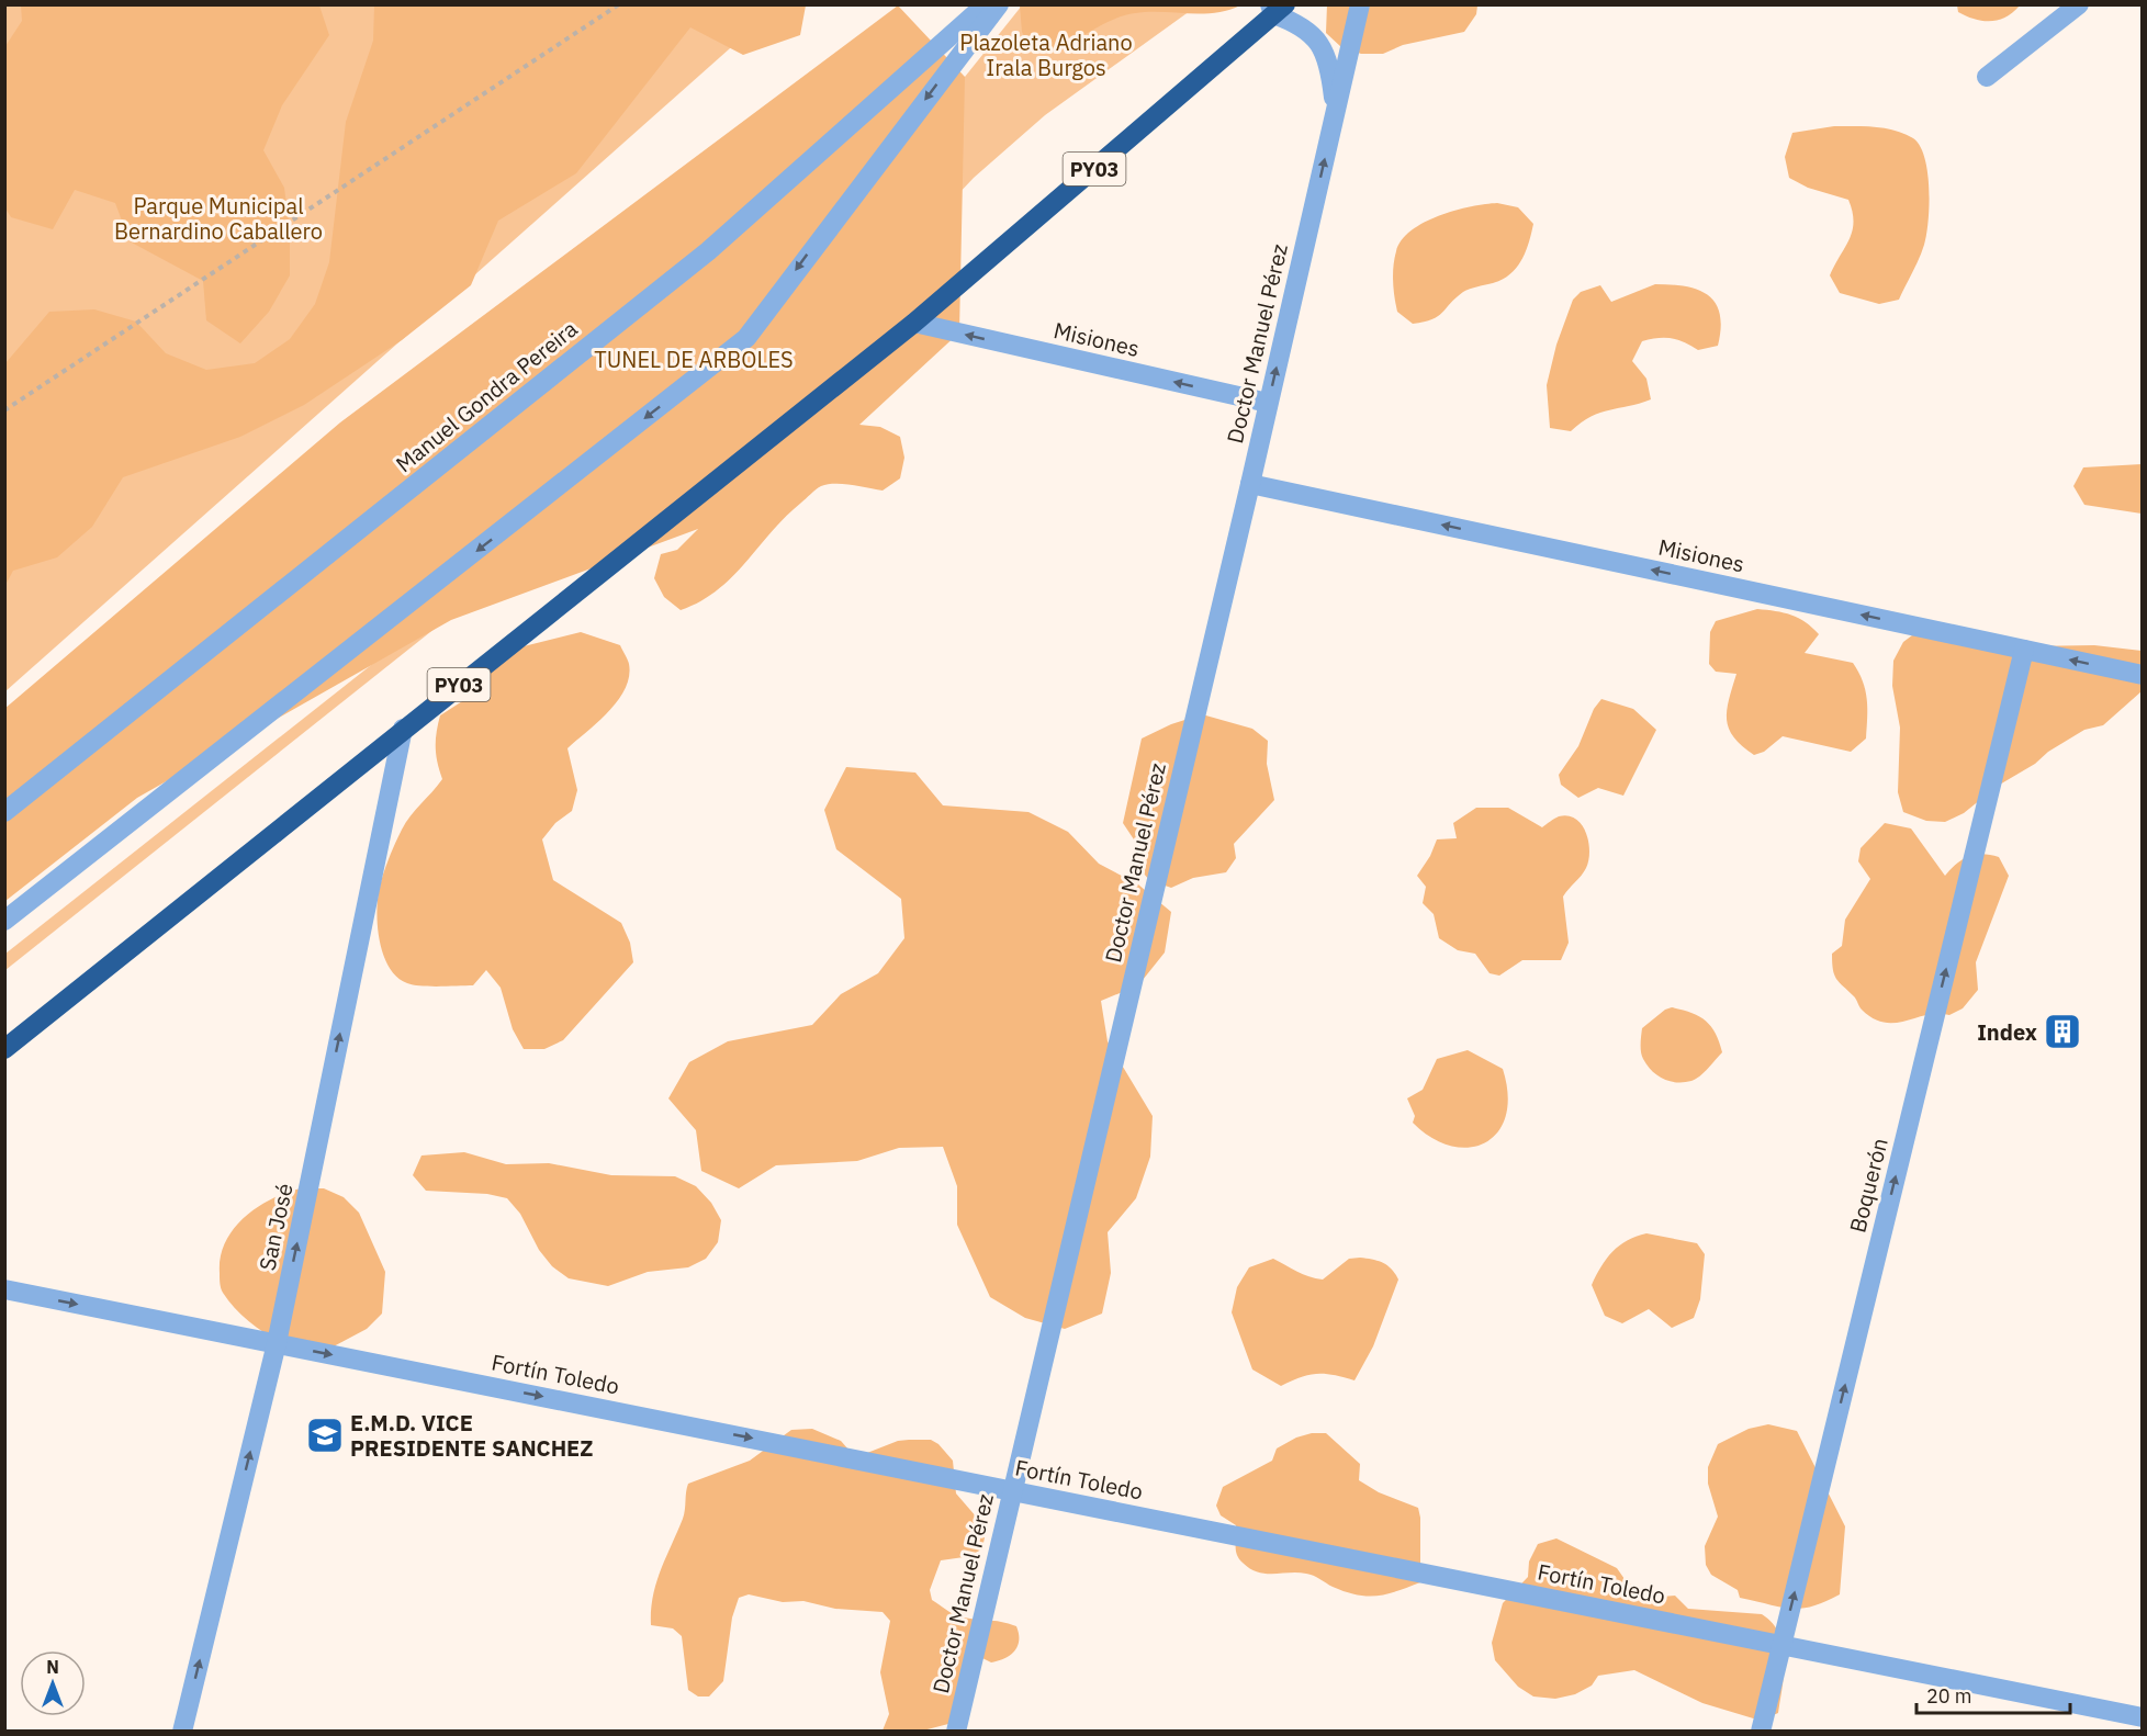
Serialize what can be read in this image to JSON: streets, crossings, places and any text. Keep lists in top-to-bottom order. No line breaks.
{"streets":{"highway":["PY03"],"street":["Misiones","Doctor Manuel Pérez","Manuel Gondra Pereira","Boquerón","San José","Fortín Toledo"]},"crossings":[["PY03","Misiones"],["PY03","San José"],["Misiones","Doctor Manuel Pérez"],["Misiones","Boquerón"],["Doctor Manuel Pérez","Fortín Toledo"],["Boquerón","Fortín Toledo"],["San José","Fortín Toledo"]],"one_way":["Misiones","Boquerón","San José","Fortín Toledo"],"parks":["Plazoleta Adriano Irala Burgos","Parque Municipal Bernardino Caballero","TUNEL DE ARBOLES"],"places":{"building":["Index"],"school or university":["E.M.D. VICE PRESIDENTE SANCHEZ"]},"scale_bar":"20 m","north":"top"}
